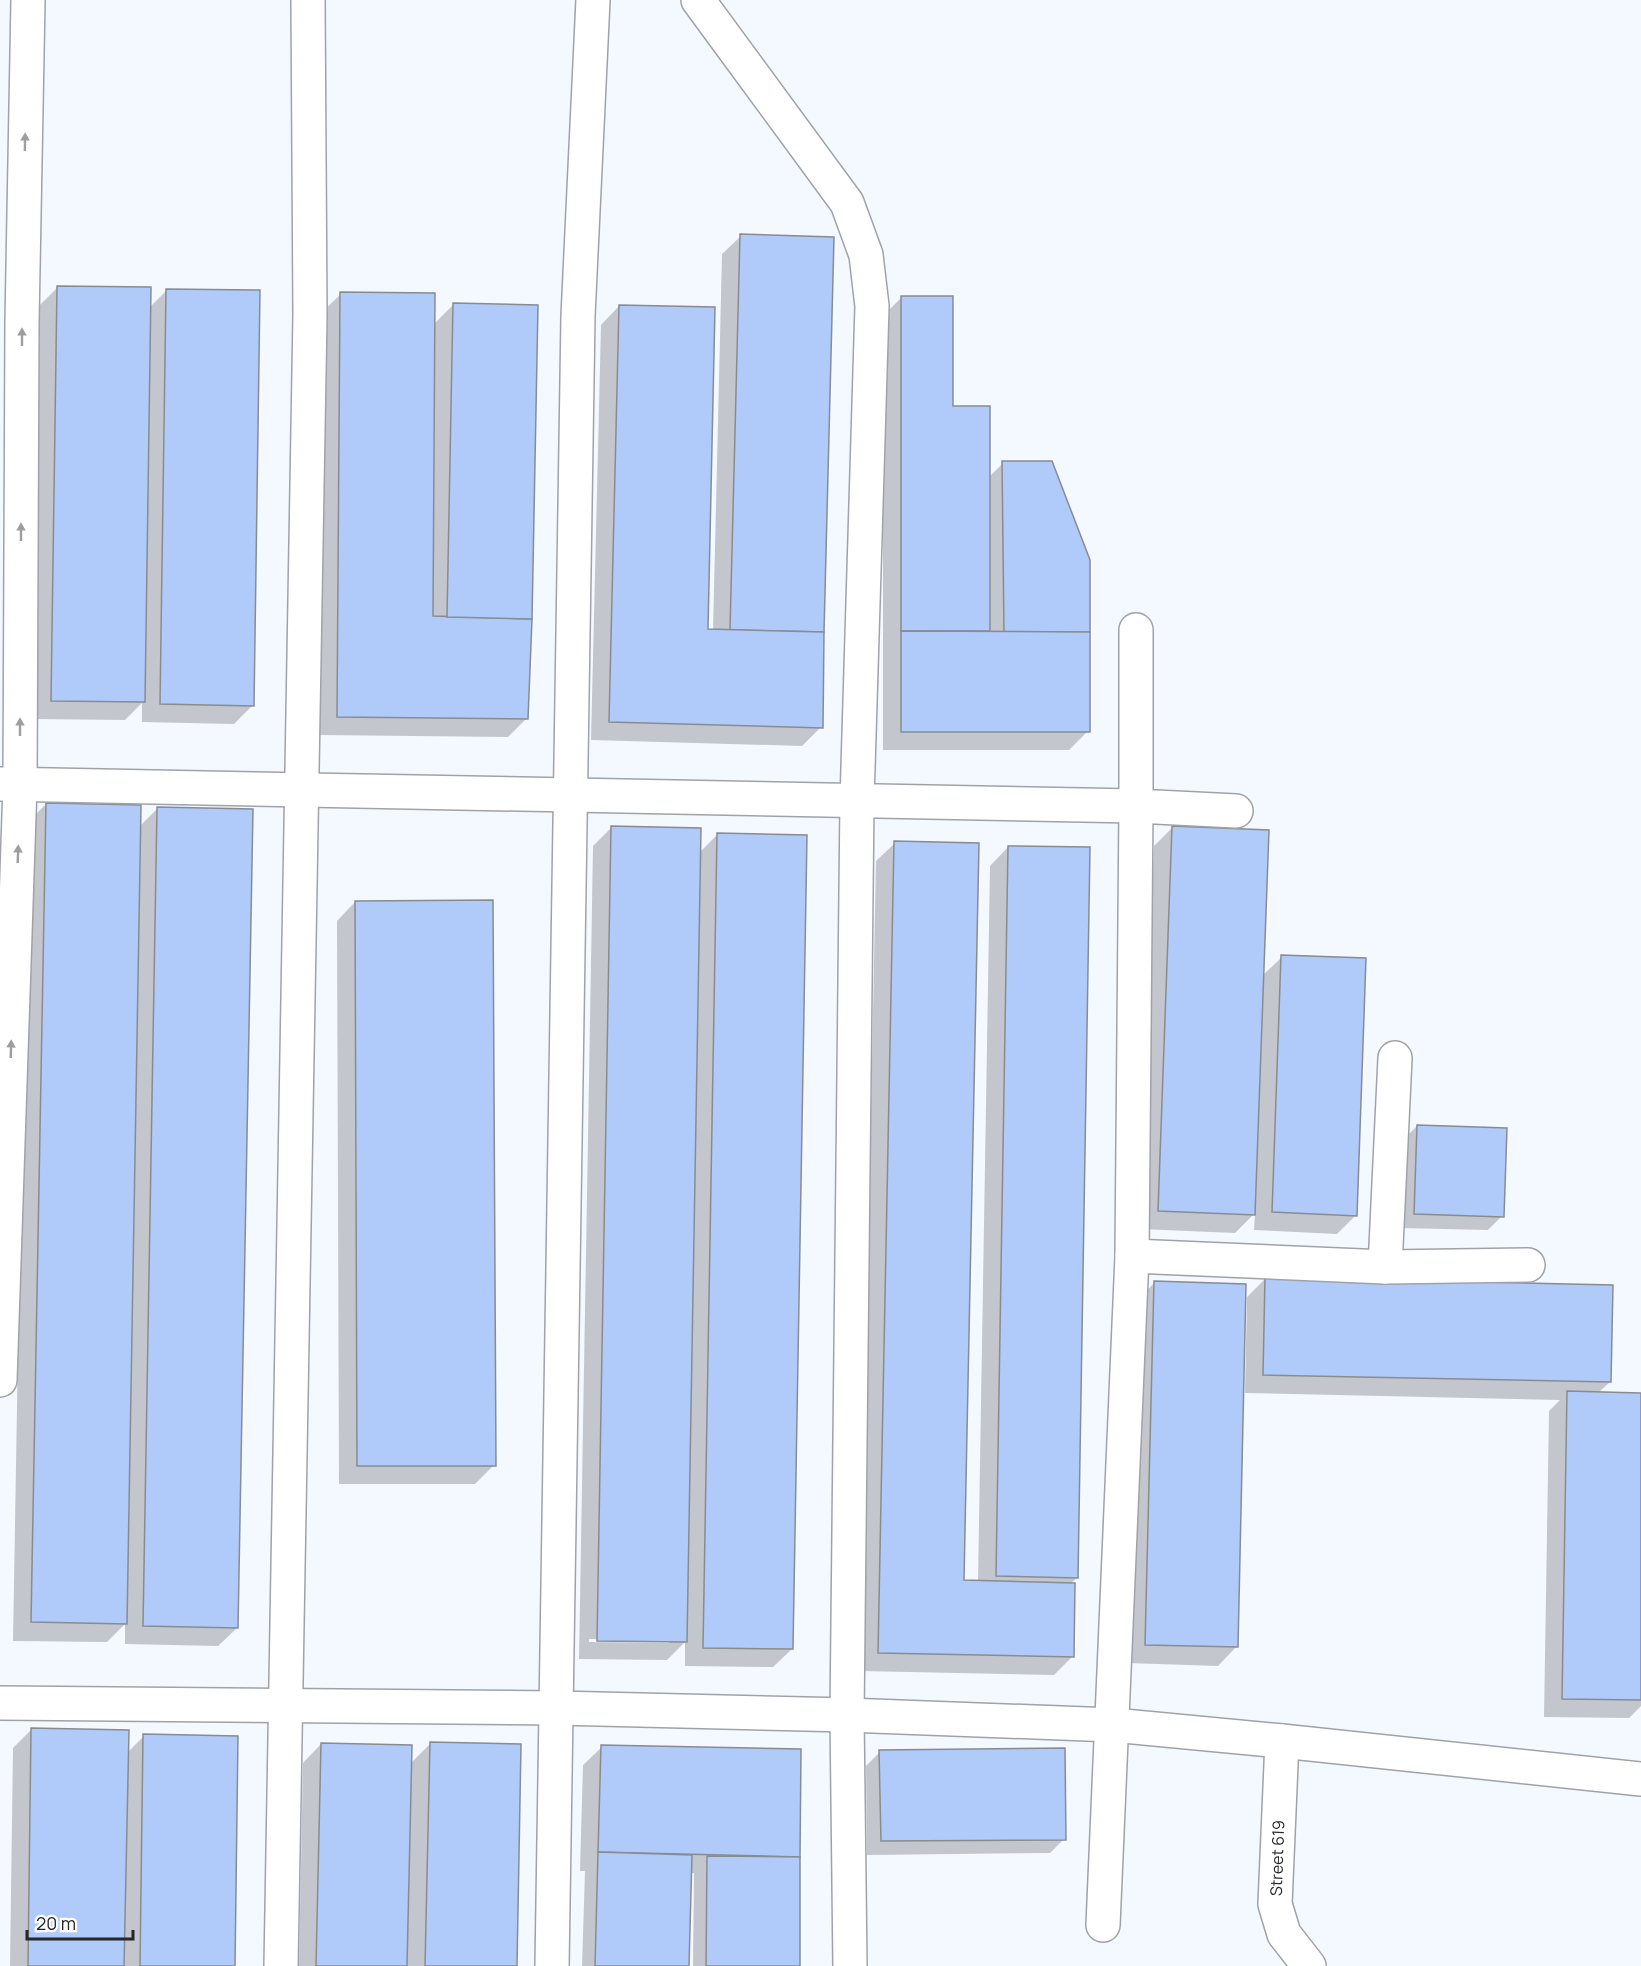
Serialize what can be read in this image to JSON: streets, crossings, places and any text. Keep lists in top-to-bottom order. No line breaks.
{"streets":{"street":["Street 619"]},"scale_bar":"20 m"}
